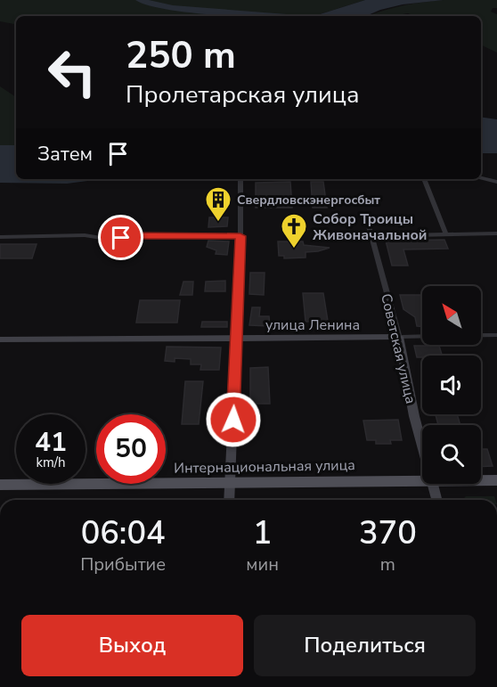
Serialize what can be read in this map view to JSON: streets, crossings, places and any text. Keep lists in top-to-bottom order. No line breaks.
{"streets":{"main road":["улица Ленина","Советская улица","Интернациональная улица"]},"crossings":[["улица Ленина","Советская улица"]],"places":{"building":["Свердловскэнергосбыт"],"church":["Собор Троицы Живоначальной"]},"north":"top left","page":{"turn":["250 m","Пролетарская улица"],"then":"Затем","speed":"41 km/h","limit":"50","eta":["06:04","Прибытие","1","мин","370","m"],"buttons":["Выход","Поделиться"]}}
